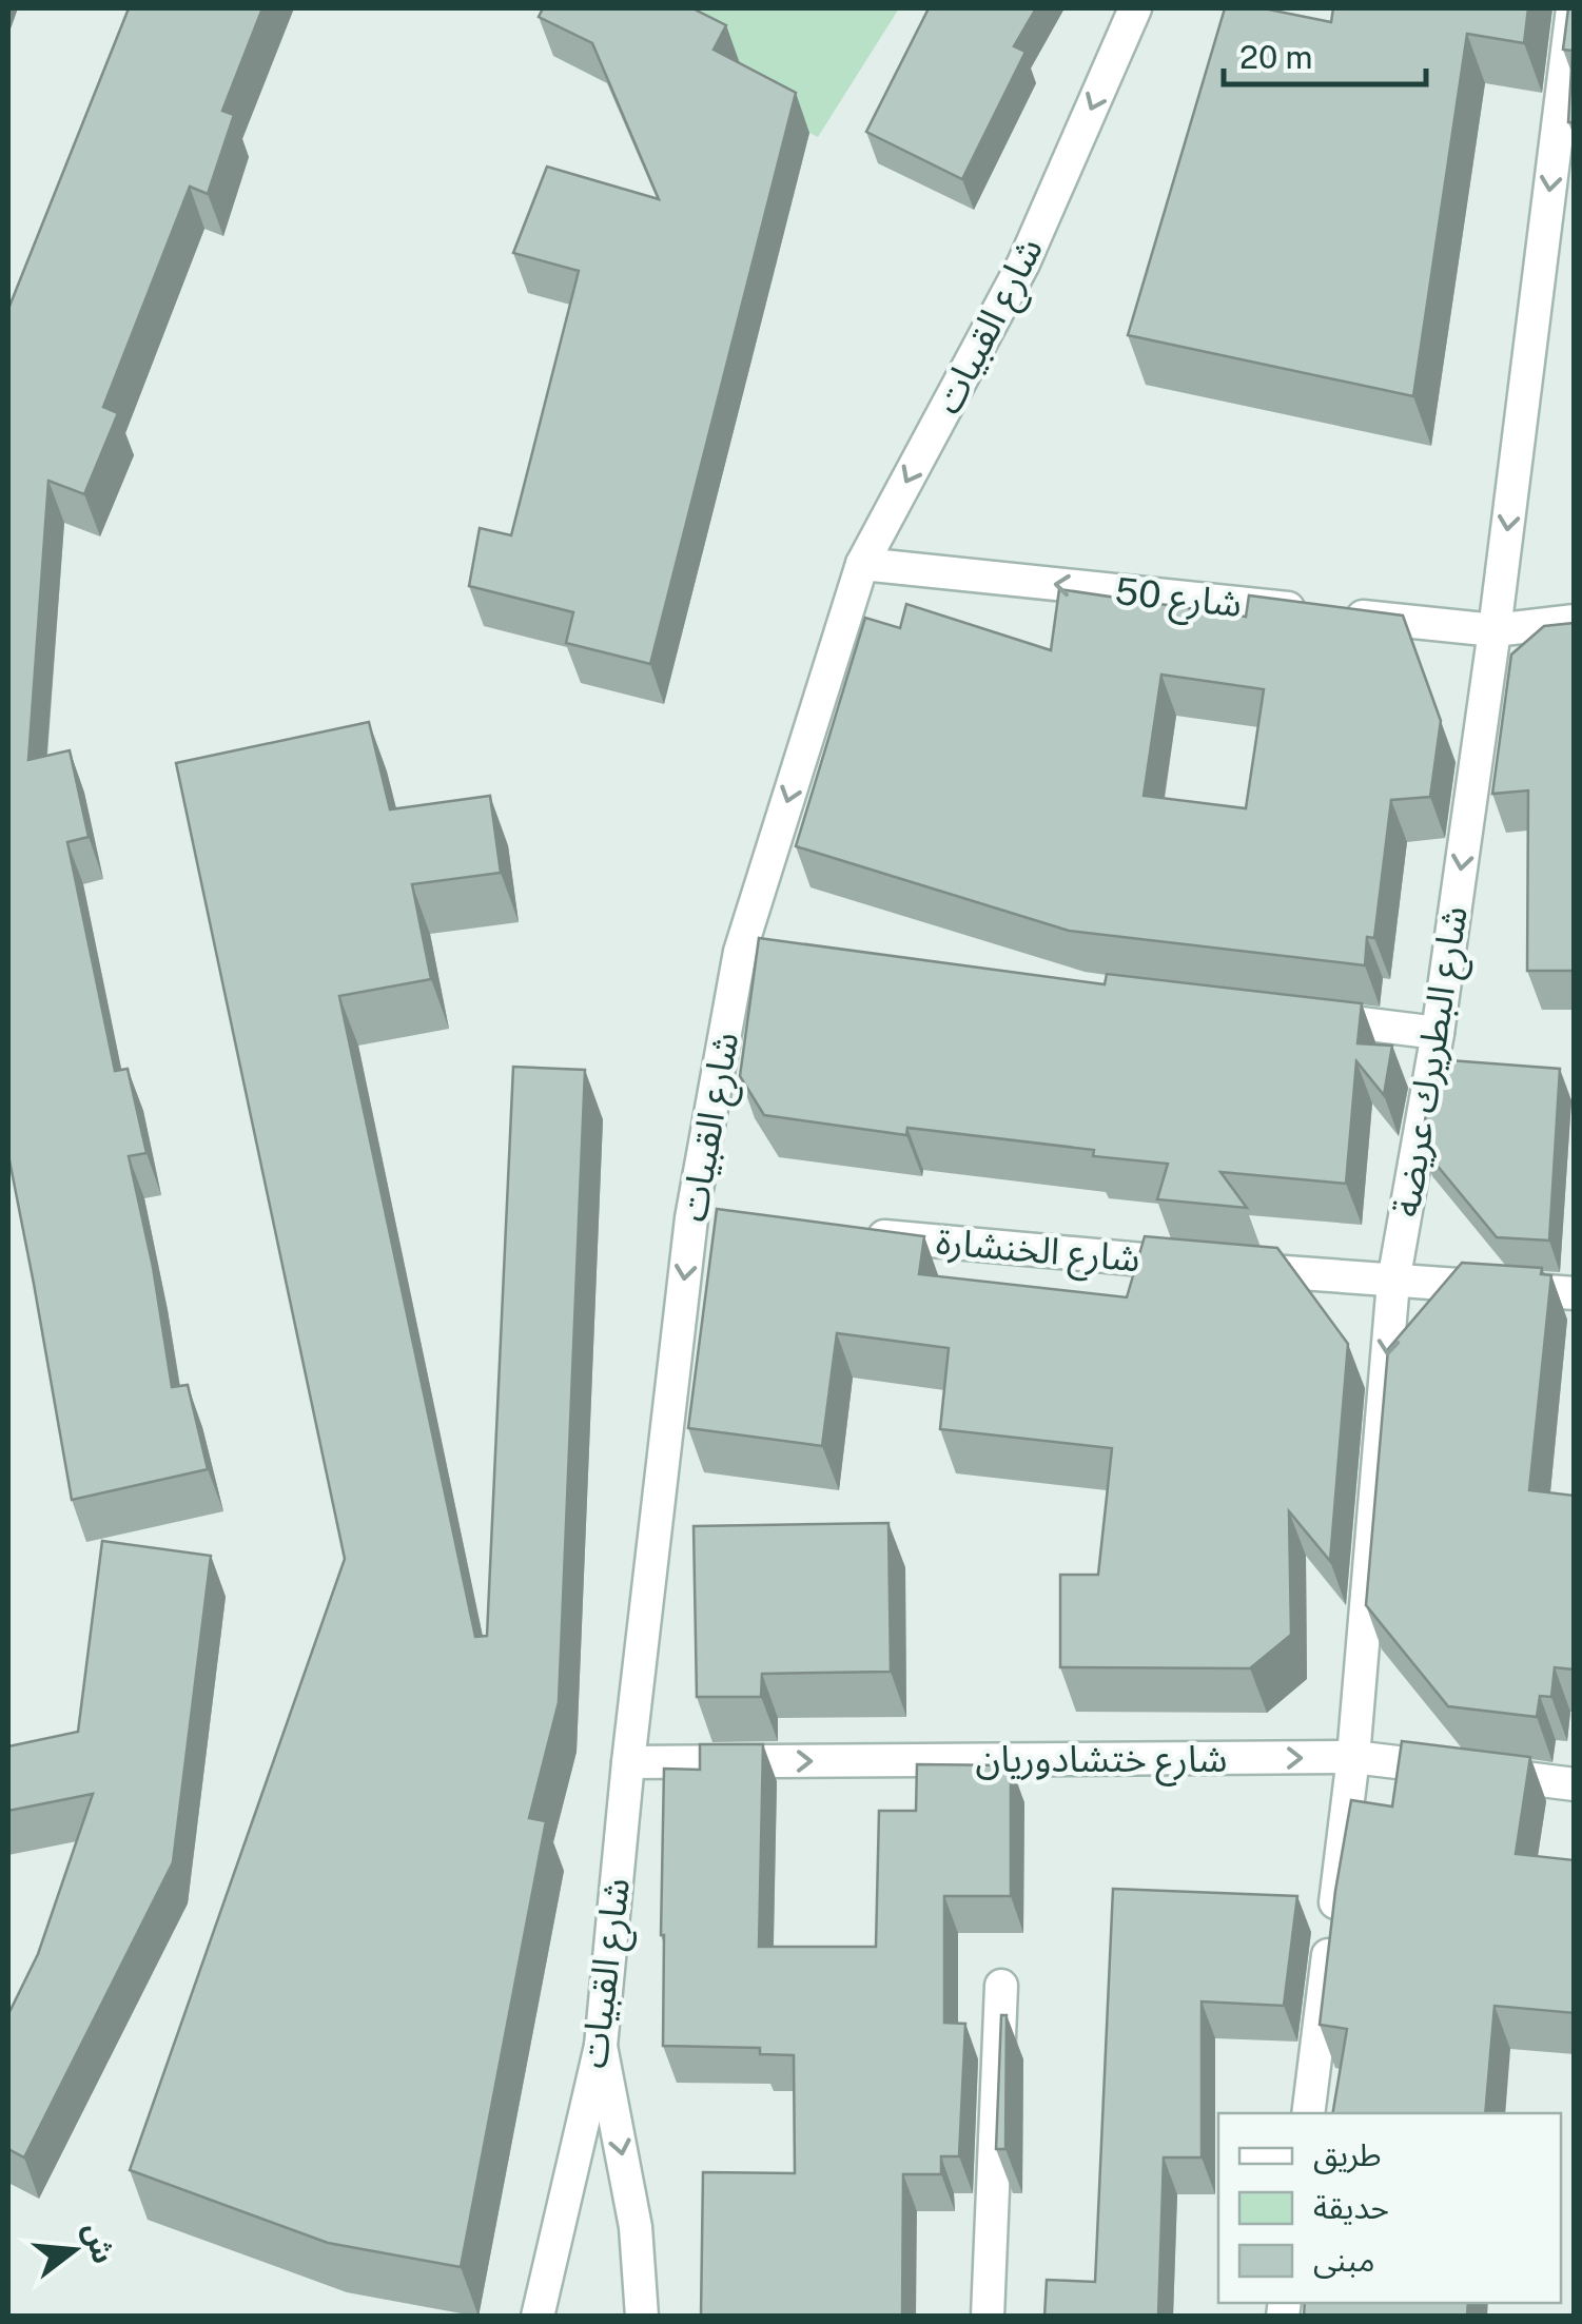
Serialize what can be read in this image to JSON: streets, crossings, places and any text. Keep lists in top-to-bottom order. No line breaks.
{"streets":{"street":["شارع القبيات","شارع 50","شارع البطريرك عريضة","شارع الخنشارة","شارع ختشادوريان"]},"crossings":[["شارع القبيات","شارع 50"],["شارع القبيات","شارع ختشادوريان"],["شارع 50","شارع البطريرك عريضة"],["شارع البطريرك عريضة","شارع الخنشارة"],["شارع البطريرك عريضة","شارع ختشادوريان"]],"one_way":["شارع القبيات","شارع 50","شارع البطريرك عريضة","شارع ختشادوريان"],"legend":["طريق","حديقة","مبنى"],"scale_bar":"20 m","north":"right"}
